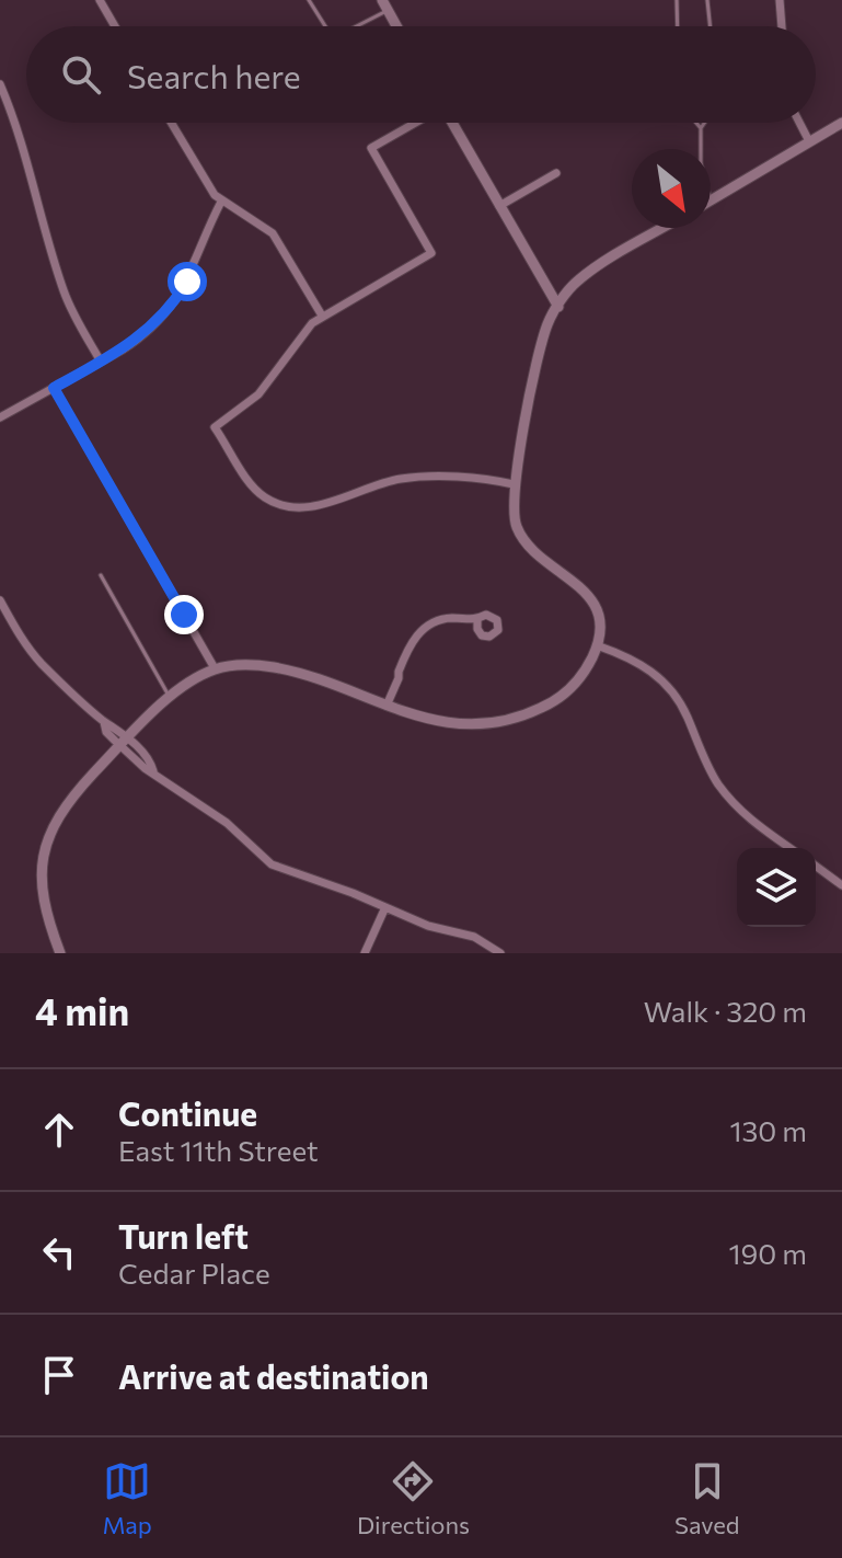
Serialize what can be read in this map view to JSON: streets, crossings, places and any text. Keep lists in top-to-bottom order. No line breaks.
{"north":"bottom right","page":{"search":"Search here","heading":["4 min","Walk · 320 m"],"list":[["Continue","East 11th Street","130 m"],["Turn left","Cedar Place","190 m"],"Arrive at destination"],"nav":["Map","Directions","Saved"]}}
